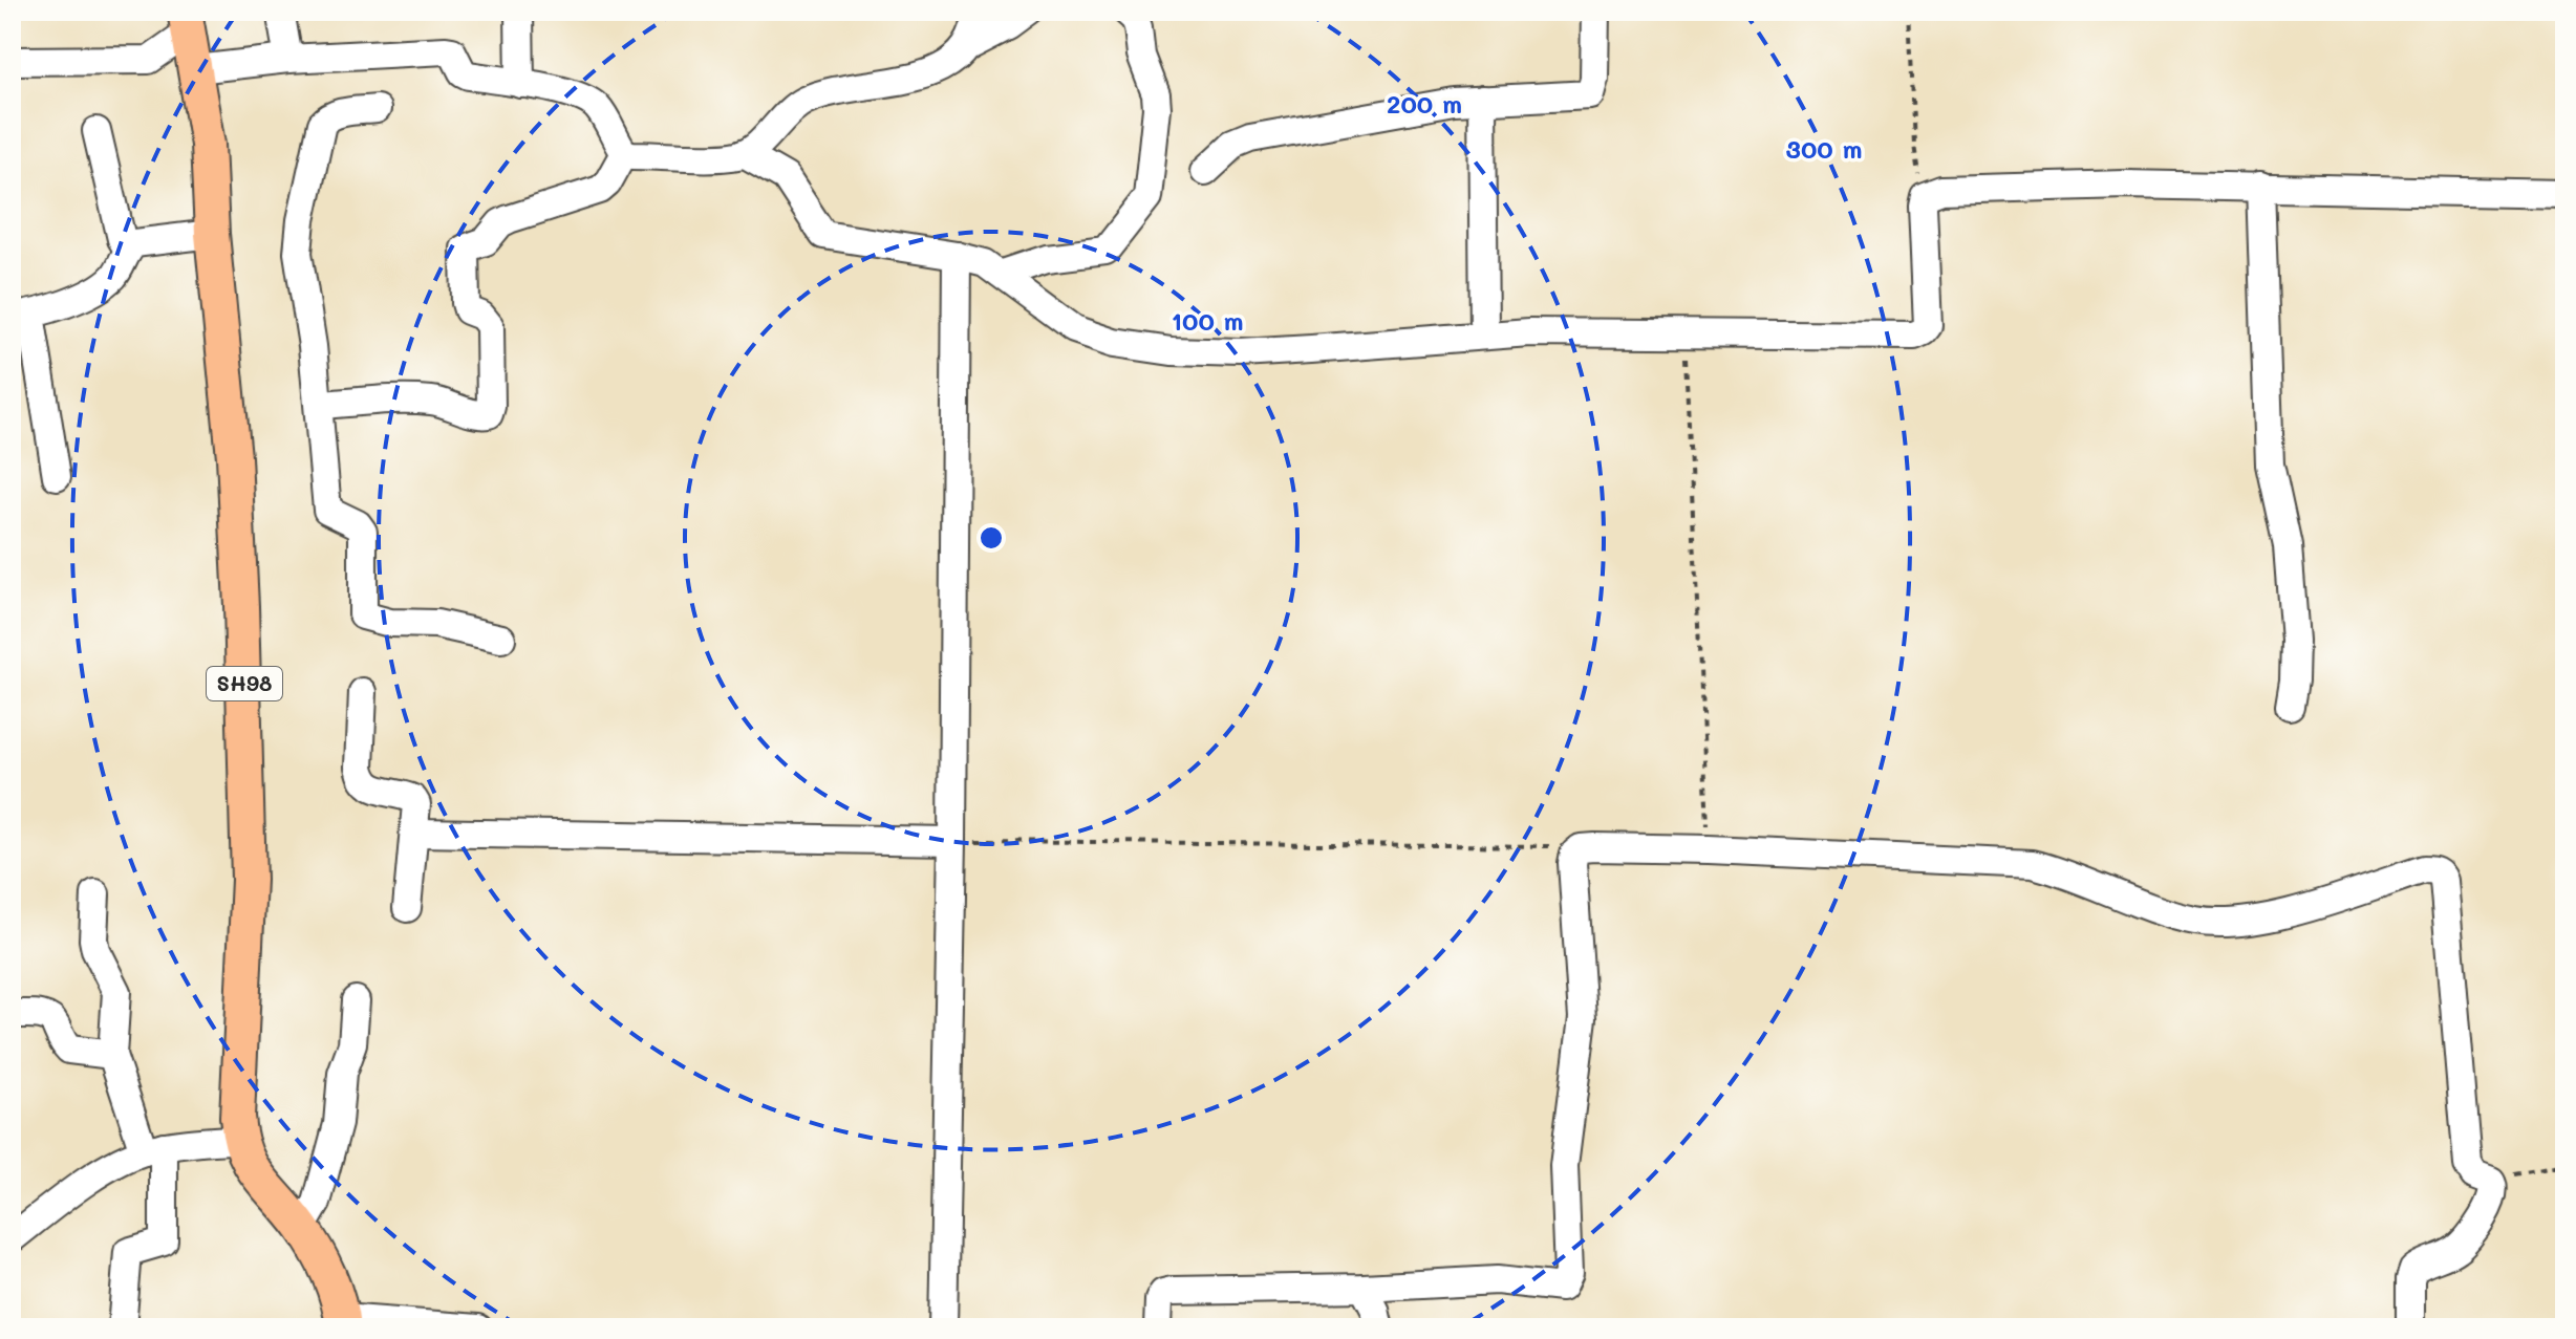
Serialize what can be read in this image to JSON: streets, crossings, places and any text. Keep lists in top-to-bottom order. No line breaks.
{"streets":{"main road":["SH98"]},"rings":["200 m","300 m","100 m"]}
